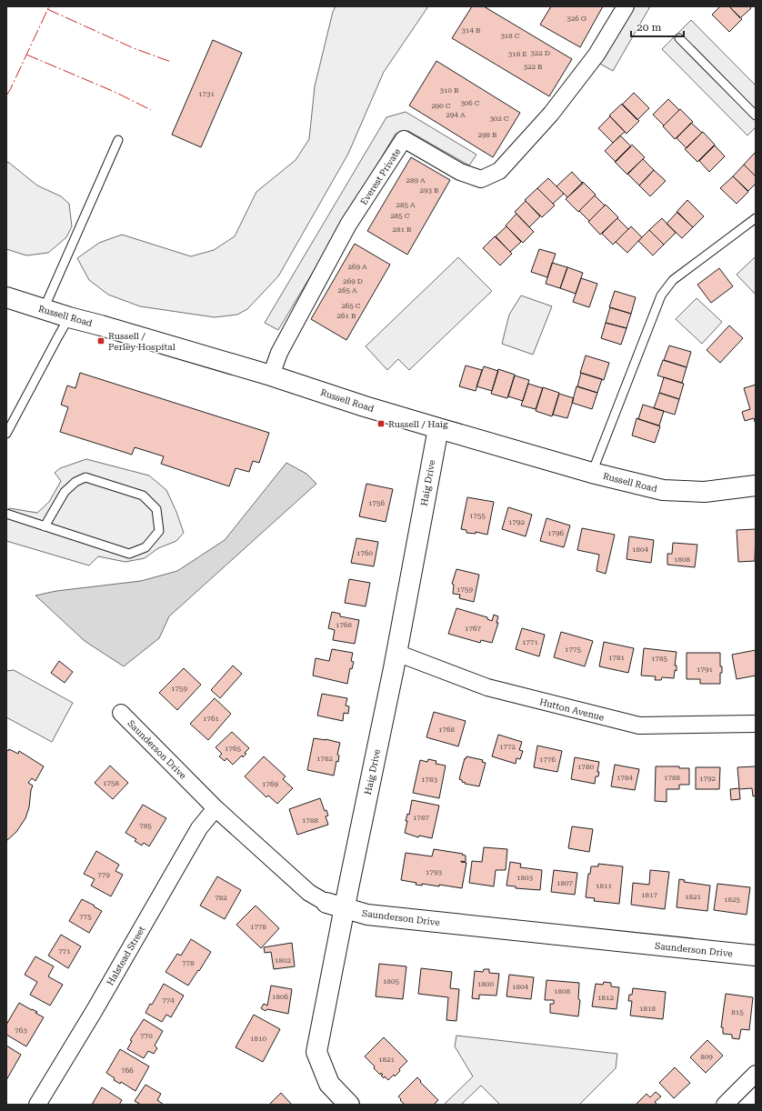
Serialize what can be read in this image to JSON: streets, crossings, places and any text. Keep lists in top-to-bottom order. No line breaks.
{"streets":{"street":["Everest Private","Russell Road","Haig Drive","Hutton Avenue","Saunderson Drive","Halstead Street"]},"crossings":[["Everest Private","Russell Road"],["Russell Road","Haig Drive"],["Haig Drive","Hutton Avenue"],["Haig Drive","Saunderson Drive"],["Saunderson Drive","Halstead Street"]],"places":{"transit":["Russell / Perley Hospital","Russell / Haig"]},"house_numbers":["326 G","314 B","318 C","322 D","318 E","322 B","310 B","1731","306 C","290 C","294 A","302 C","298 B","289 A","293 B","285 A","285 C","281 B","269 A","269 D","265 A","265 C","261 B","1756","1755","1792","1796","1804","1760","1808","1759","1768","1767","1771","1775","1781","1785","1791","1759","1761","1768","1772","1765","1782","1776","1780","1784","1788","1792","1783","1758","1769","1787","1788","785","1793","779","1803","1807","1811","1817","1821","782","1825","775","1778","771","1802","778","1805","1800","1804","1808","1806","1812","774","1818","815","763","770","1810","809","1821","766"],"scale_bar":"20 m"}
